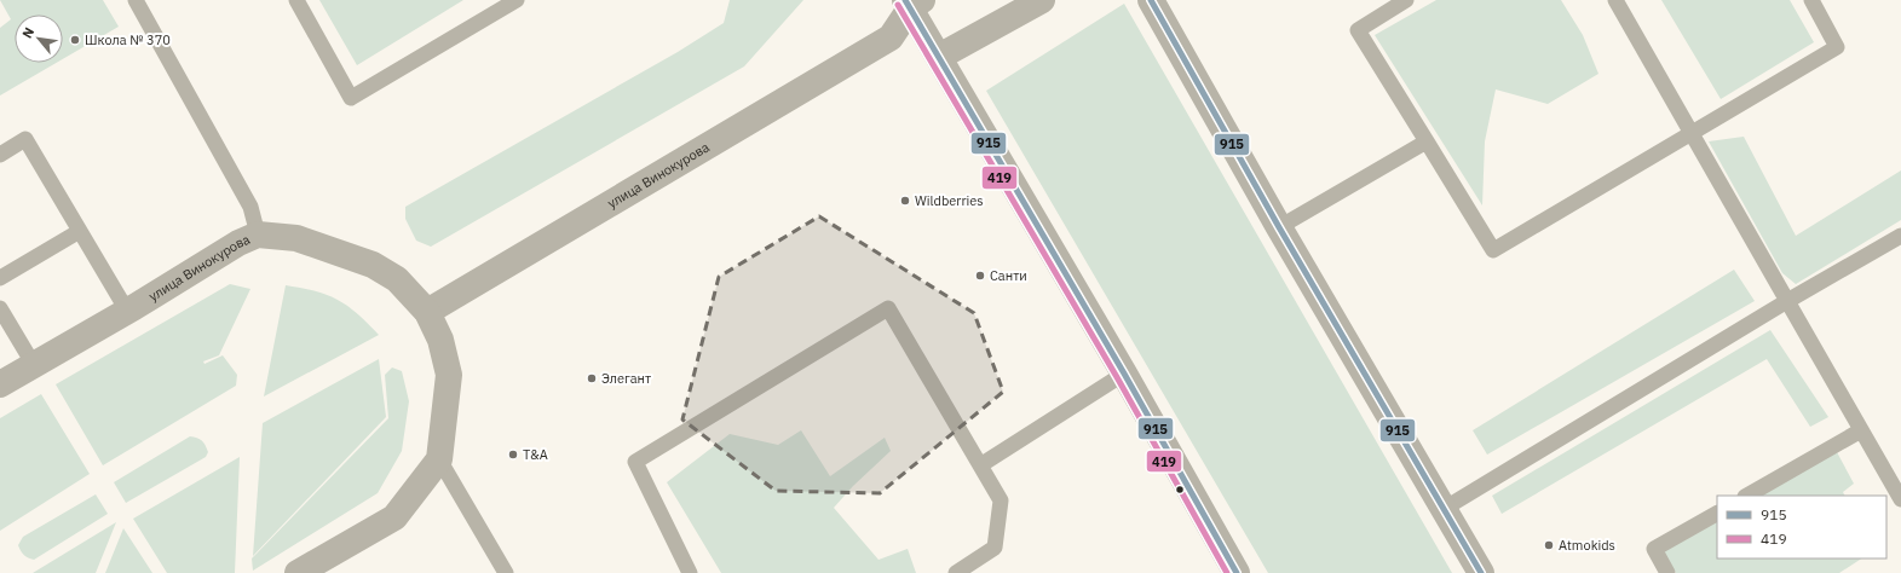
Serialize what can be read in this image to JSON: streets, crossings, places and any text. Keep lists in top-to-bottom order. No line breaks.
{"streets":{"street":["улица Винокурова"]},"places":["Школа № 370","Wildberries","Санти","Элегант","T&A","Atmokids"],"lines":["transit line 915","transit line 419"],"legend":["915","419"],"north":"top left"}
